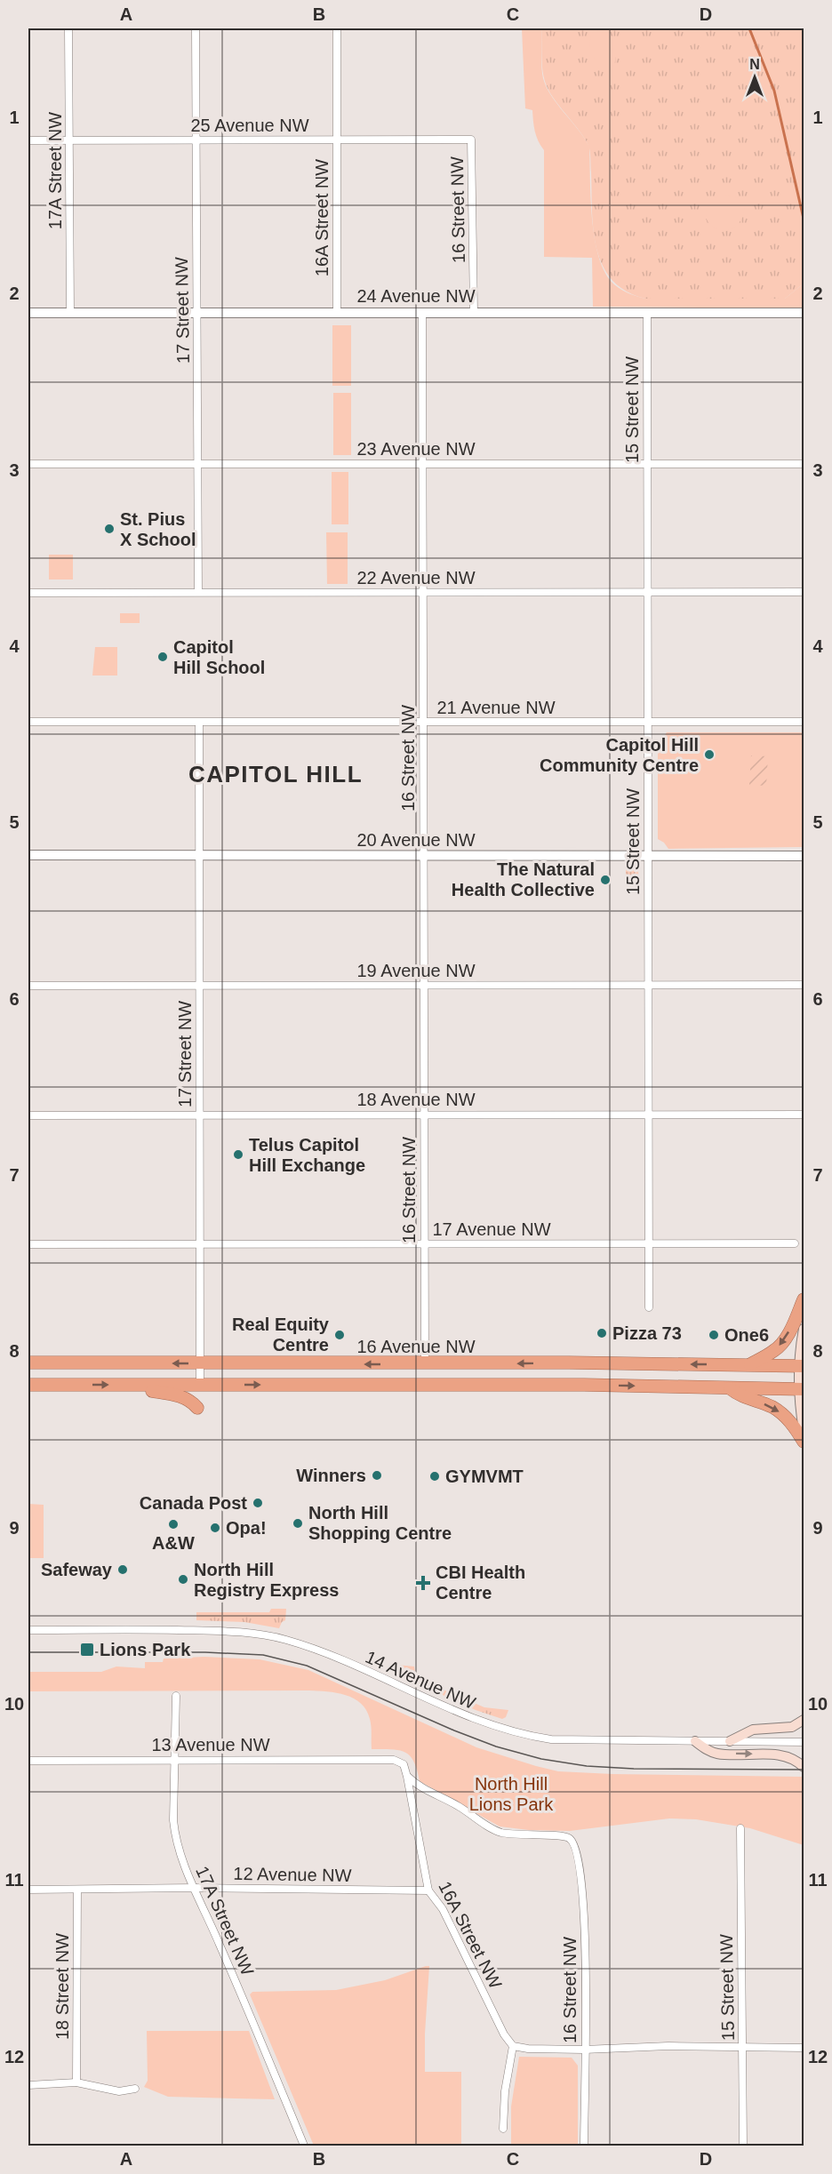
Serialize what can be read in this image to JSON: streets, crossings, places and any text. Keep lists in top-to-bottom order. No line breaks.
{"streets":{"highway":["16 Avenue NW"],"street":["25 Avenue NW","17A Street NW","16 Street NW","16A Street NW","24 Avenue NW","17 Street NW","15 Street NW","23 Avenue NW","22 Avenue NW","21 Avenue NW","20 Avenue NW","19 Avenue NW","18 Avenue NW","17 Avenue NW","14 Avenue NW","13 Avenue NW","12 Avenue NW","18 Street NW"]},"crossings":[["25 Avenue NW","17A Street NW"],["25 Avenue NW","16 Street NW"],["25 Avenue NW","16A Street NW"],["25 Avenue NW","17 Street NW"],["17A Street NW","24 Avenue NW"],["17A Street NW","13 Avenue NW"],["17A Street NW","12 Avenue NW"],["16 Street NW","16A Street NW"],["16 Street NW","24 Avenue NW"],["16 Street NW","23 Avenue NW"],["16 Street NW","22 Avenue NW"],["16 Street NW","21 Avenue NW"],["16 Street NW","20 Avenue NW"],["16 Street NW","19 Avenue NW"],["16 Street NW","18 Avenue NW"],["16 Street NW","17 Avenue NW"],["16 Street NW","16 Avenue NW"],["16A Street NW","24 Avenue NW"],["16A Street NW","13 Avenue NW"],["16A Street NW","12 Avenue NW"],["24 Avenue NW","17 Street NW"],["24 Avenue NW","15 Street NW"],["17 Street NW","23 Avenue NW"],["17 Street NW","22 Avenue NW"],["17 Street NW","21 Avenue NW"],["17 Street NW","20 Avenue NW"],["17 Street NW","19 Avenue NW"],["17 Street NW","18 Avenue NW"],["17 Street NW","17 Avenue NW"],["17 Street NW","16 Avenue NW"],["15 Street NW","23 Avenue NW"],["15 Street NW","22 Avenue NW"],["15 Street NW","21 Avenue NW"],["15 Street NW","20 Avenue NW"],["15 Street NW","19 Avenue NW"],["15 Street NW","18 Avenue NW"],["15 Street NW","17 Avenue NW"],["12 Avenue NW","18 Street NW"]],"districts":["CAPITOL HILL"],"parks":["North Hill Lions Park"],"places":{"other":["St. Pius X School","Capitol Hill School","Capitol Hill Community Centre","The Natural Health Collective","Telus Capitol Hill Exchange","Pizza 73","Real Equity Centre","One6","Winners","GYMVMT","Canada Post","North Hill Shopping Centre","A&W","Opa!","Safeway","North Hill Registry Express"],"health":["CBI Health Centre"],"transit":["Lions Park"]},"north":"top","grid":{"columns":["A","B","C","D"],"rows":["1","2","3","4","5","6","7","8","9","10","11","12"]}}
